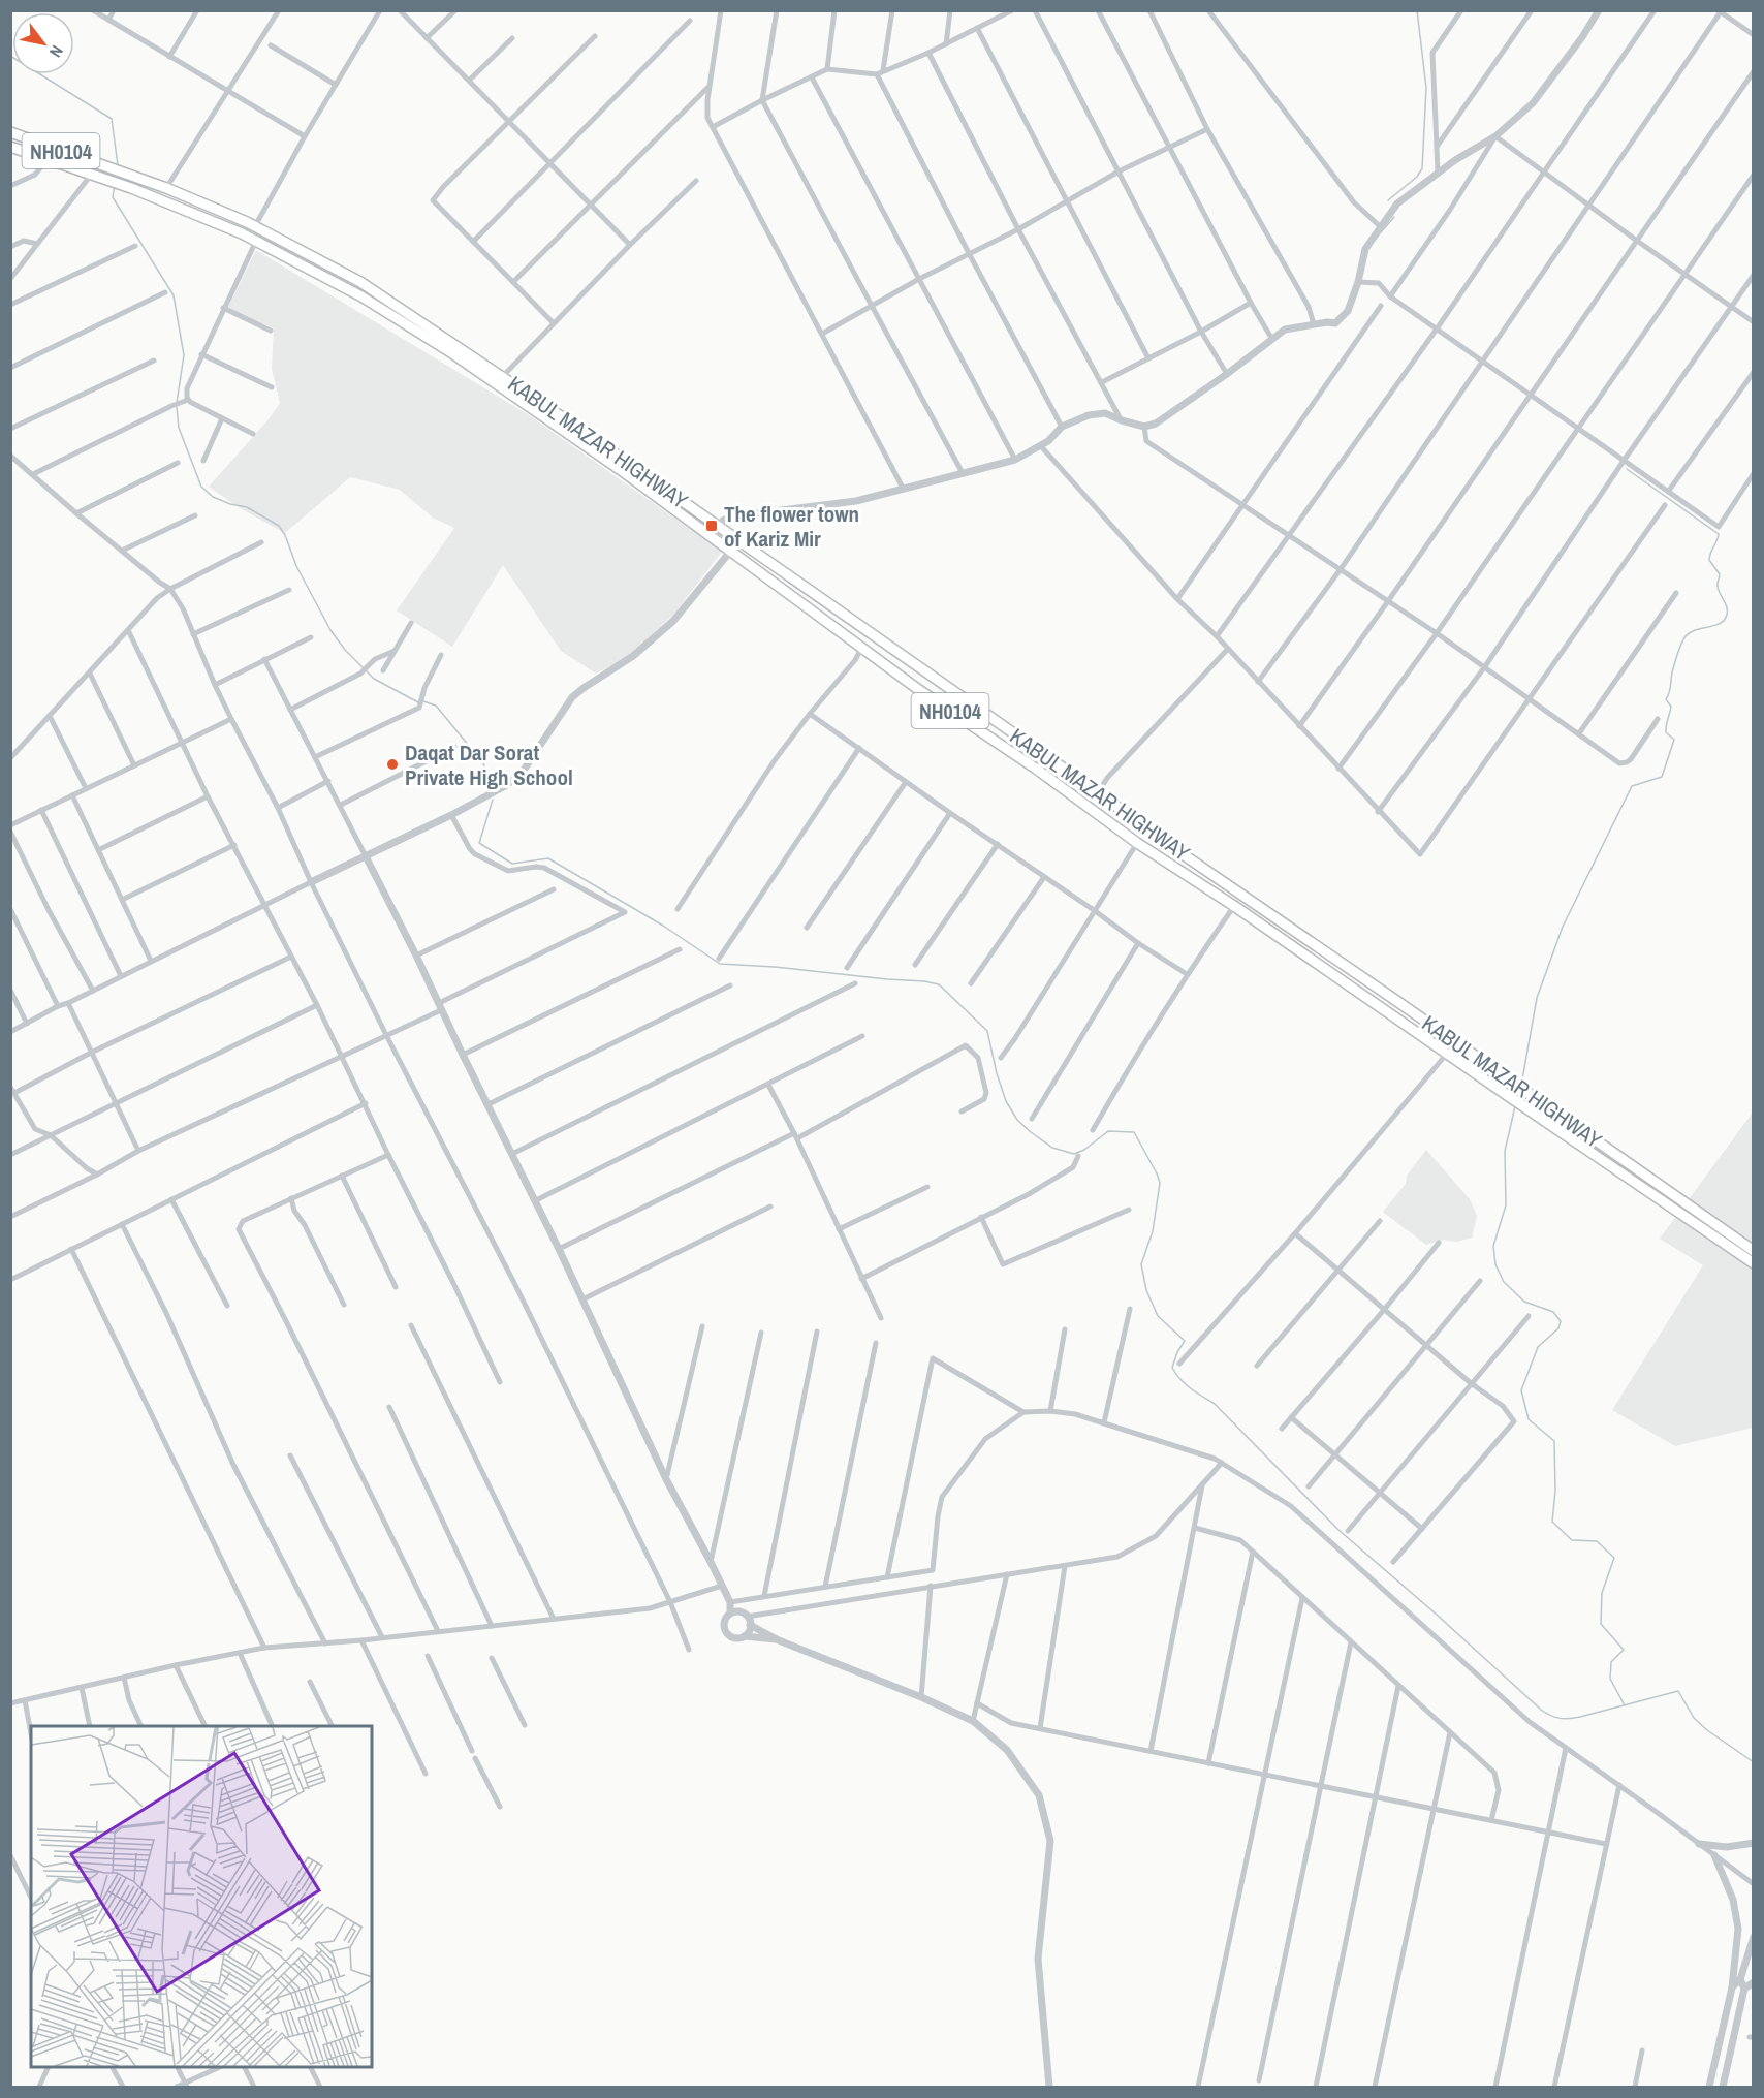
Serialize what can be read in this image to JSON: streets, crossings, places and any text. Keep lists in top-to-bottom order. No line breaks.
{"streets":{"highway":["NH0104","KABUL MAZAR HIGHWAY"]},"places":{"transit":["The flower town of Kariz Mir"],"other":["Daqat Dar Sorat Private High School"]},"north":"bottom right"}
